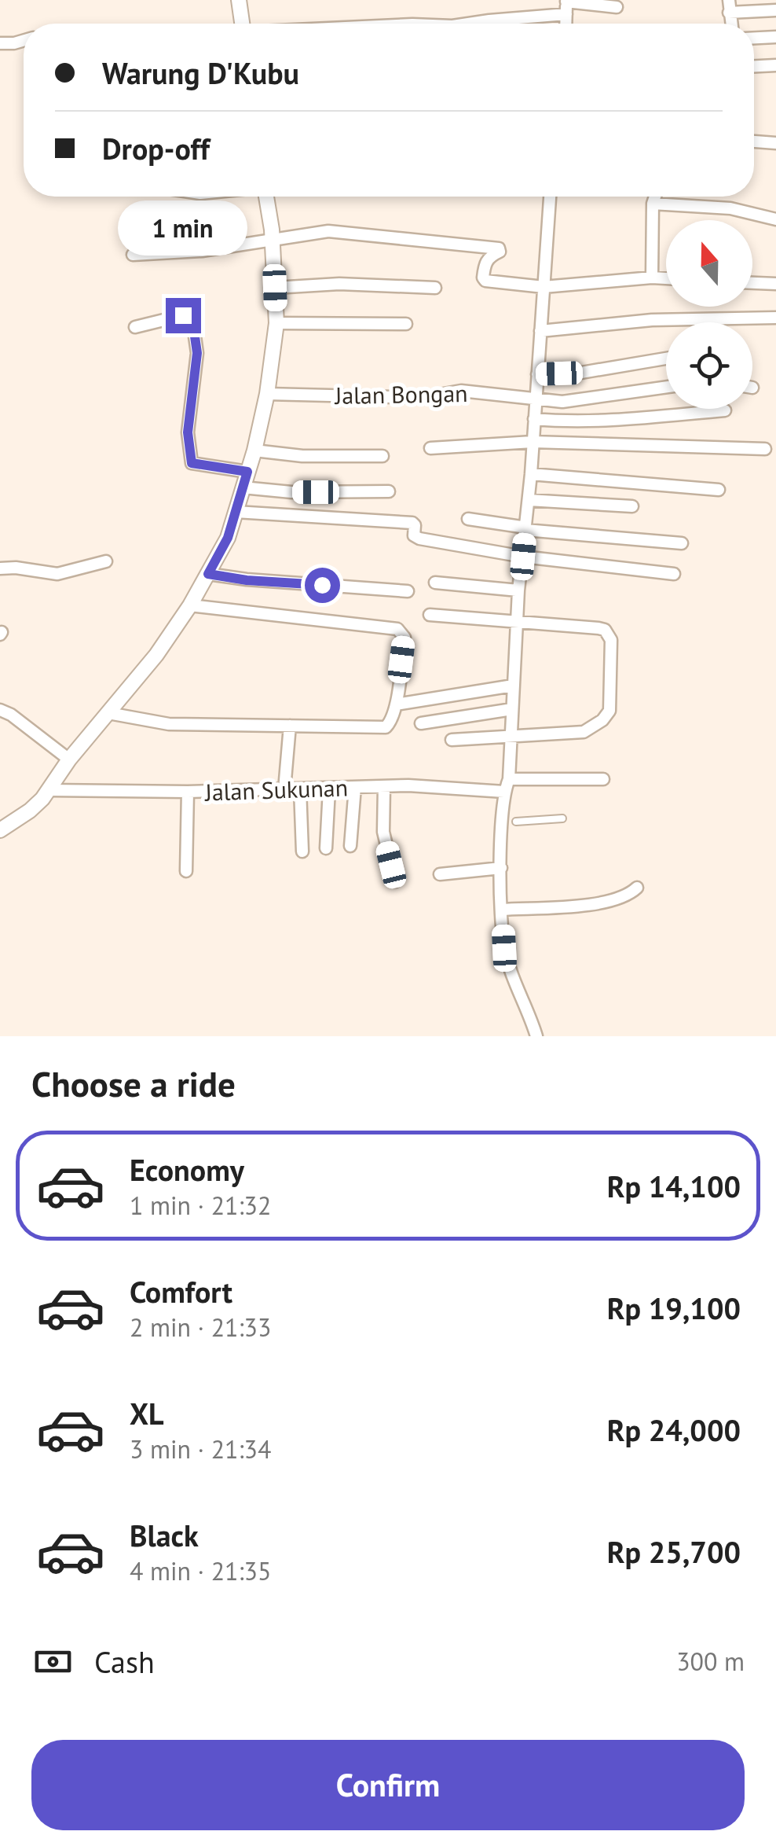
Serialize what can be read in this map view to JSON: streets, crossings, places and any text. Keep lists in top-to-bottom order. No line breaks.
{"streets":{"street":["Jalan Bongan","Jalan Sukunan"]},"north":"top","page":{"banner":["Warung D'Kubu","Drop-off"],"bubble":"1 min","heading":"Choose a ride","list":[{"name":"Economy","note":"1 min · 21:32","value":"Rp 14,100"},{"name":"Comfort","note":"2 min · 21:33","value":"Rp 19,100"},{"name":"XL","note":"3 min · 21:34","value":"Rp 24,000"},{"name":"Black","note":"4 min · 21:35","value":"Rp 25,700"}],"pay":["Cash","300 m"],"buttons":"Confirm"}}
